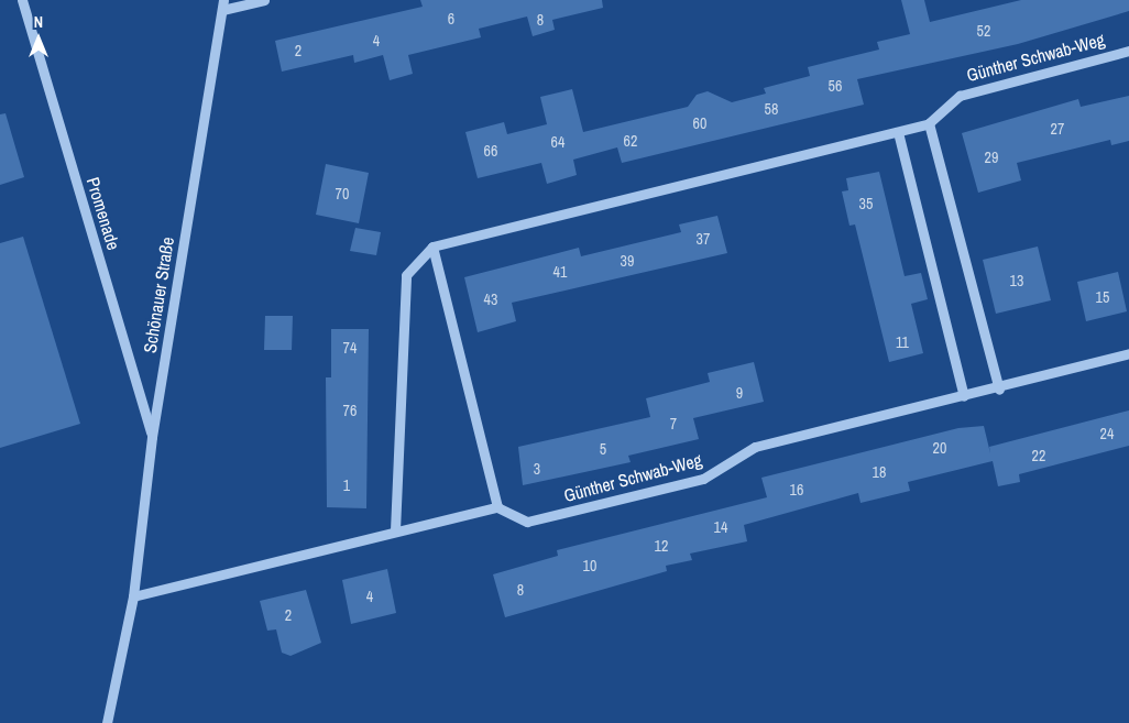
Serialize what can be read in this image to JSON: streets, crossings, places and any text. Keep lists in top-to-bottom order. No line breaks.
{"streets":{"street":["Günther Schwab-Weg","Promenade","Schönauer Straße"]},"crossings":[["Promenade","Schönauer Straße"]],"house_numbers":["6","8","52","4","2","56","58","60","27","62","64","66","29","70","35","37","39","41","13","15","43","11","74","9","76","7","24","20","5","22","3","18","1","16","14","12","10","8","4","2"],"north":"top"}
